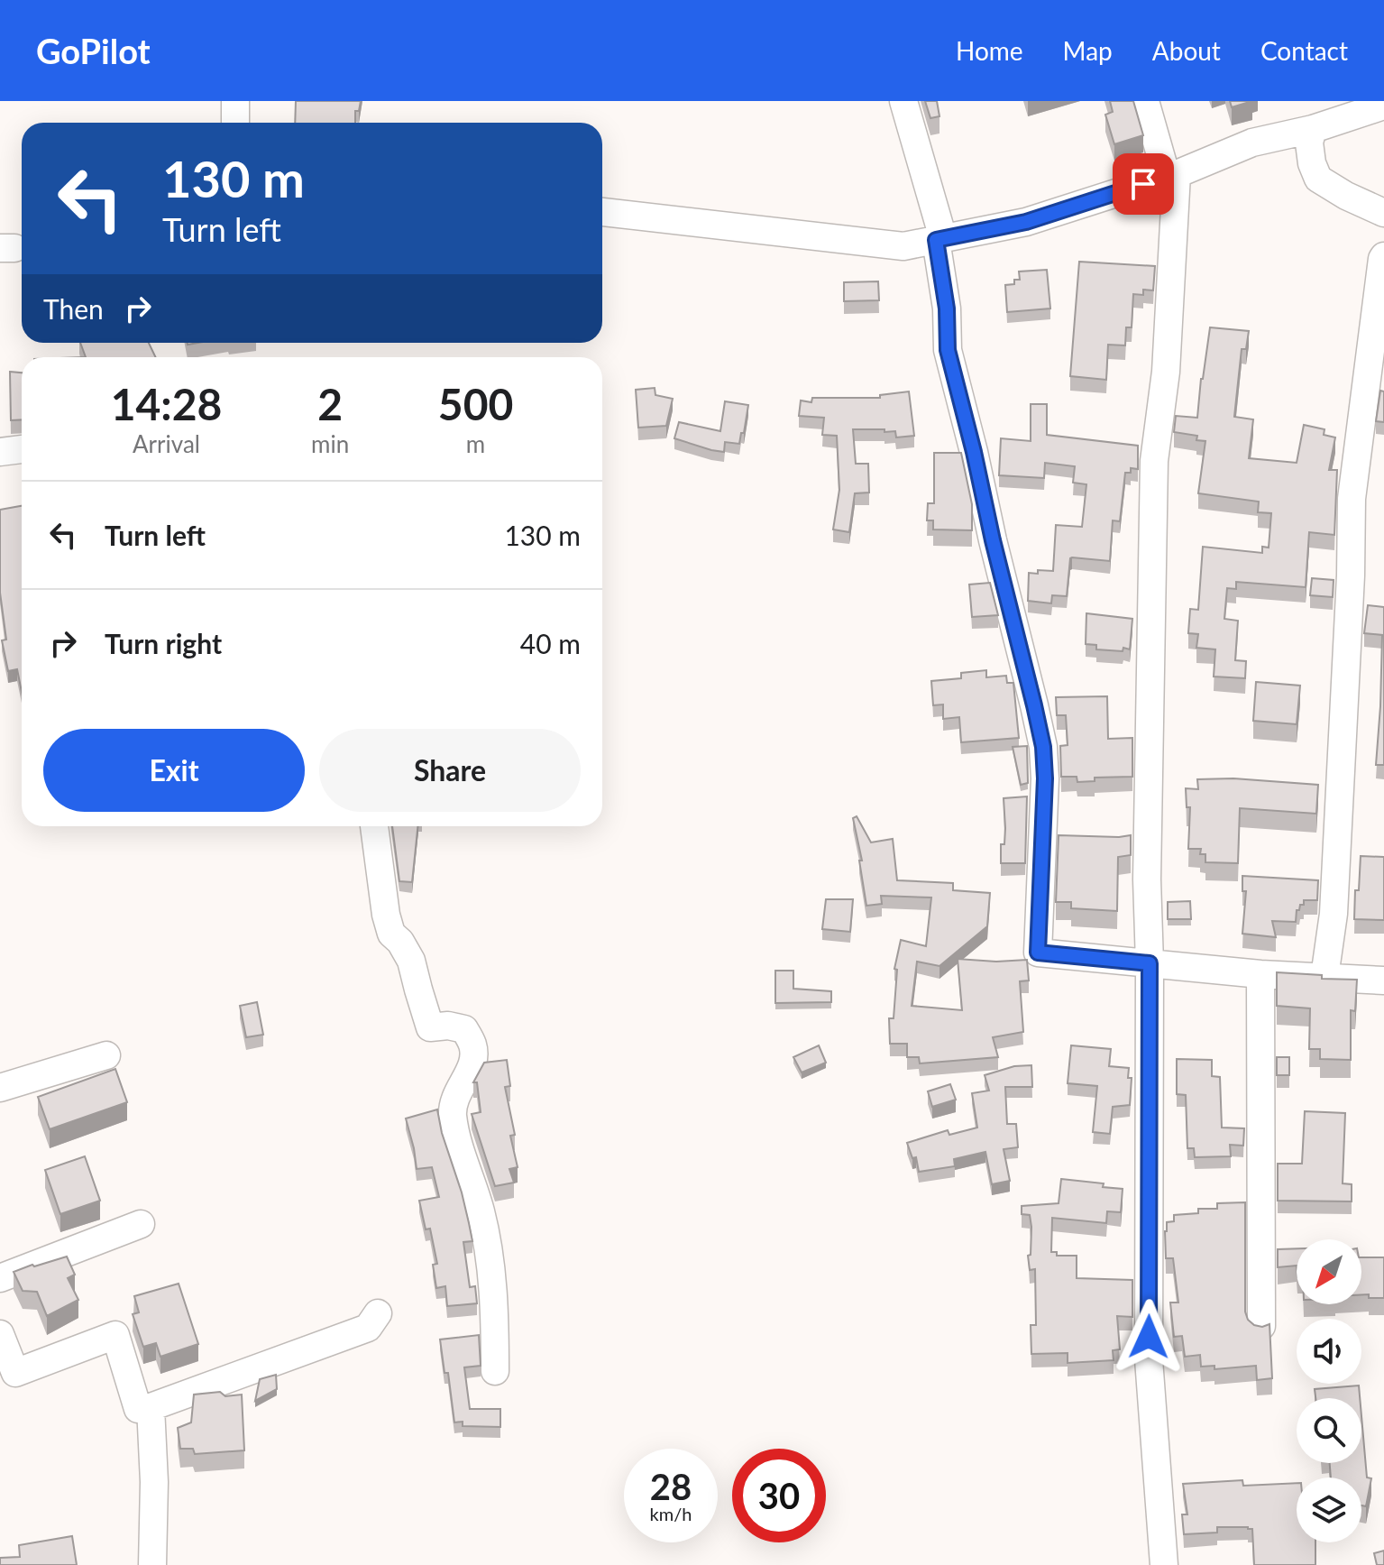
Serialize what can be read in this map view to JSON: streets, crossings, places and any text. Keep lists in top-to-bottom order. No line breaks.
{"north":"bottom left","page":{"header":"GoPilot","nav":["Home","Map","About","Contact"],"turn":["130 m","Turn left"],"then":"Then","eta":["14:28","Arrival","2","min","500","m"],"list":[{"name":"Turn left","value":"130 m"},{"name":"Turn right","value":"40 m"}],"buttons":["Exit","Share"],"speed":"28 km/h","limit":"30"}}
